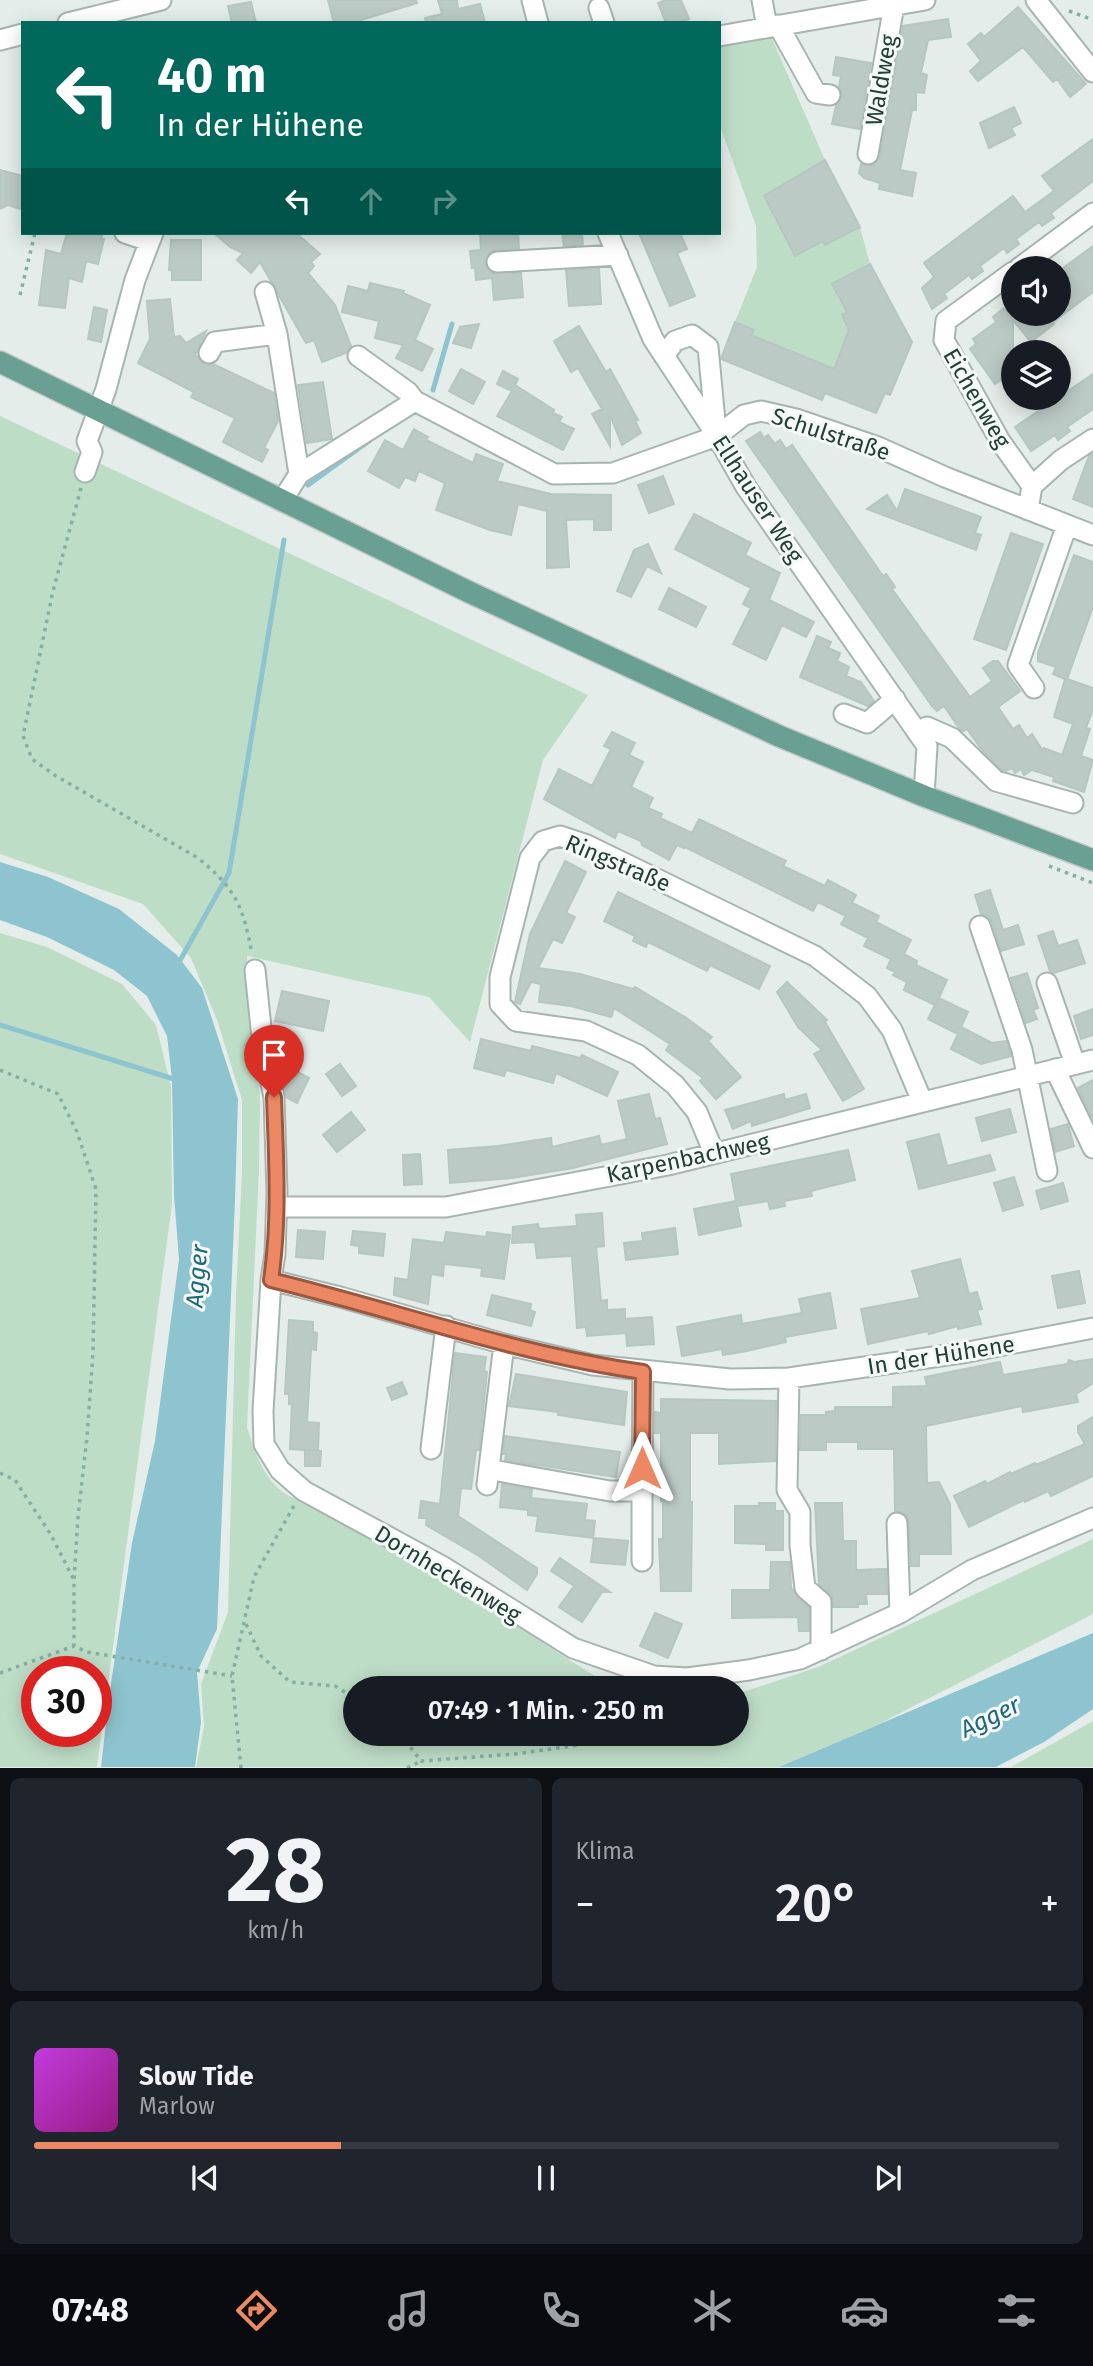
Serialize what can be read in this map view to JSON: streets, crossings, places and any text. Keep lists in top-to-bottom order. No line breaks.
{"streets":{"street":["Waldweg","Eichenweg","Schulstraße","Ellhauser Weg","Ringstraße","Karpenbachweg","In der Hühene","Dornheckenweg"]},"crossings":[["Schulstraße","Ellhauser Weg"],["Ringstraße","Karpenbachweg"],["Karpenbachweg","Dornheckenweg"],["In der Hühene","Dornheckenweg"]],"water":["Agger"],"page":{"turn":["40 m","In der Hühene"],"limit":"30","trip":"07:49 · 1 Min. · 250 m","tile":[["28","km/h"],"Klima"],"heat":["−","20°","+"],"song":["Slow Tide","Marlow"],"tabs":"07:48"}}
